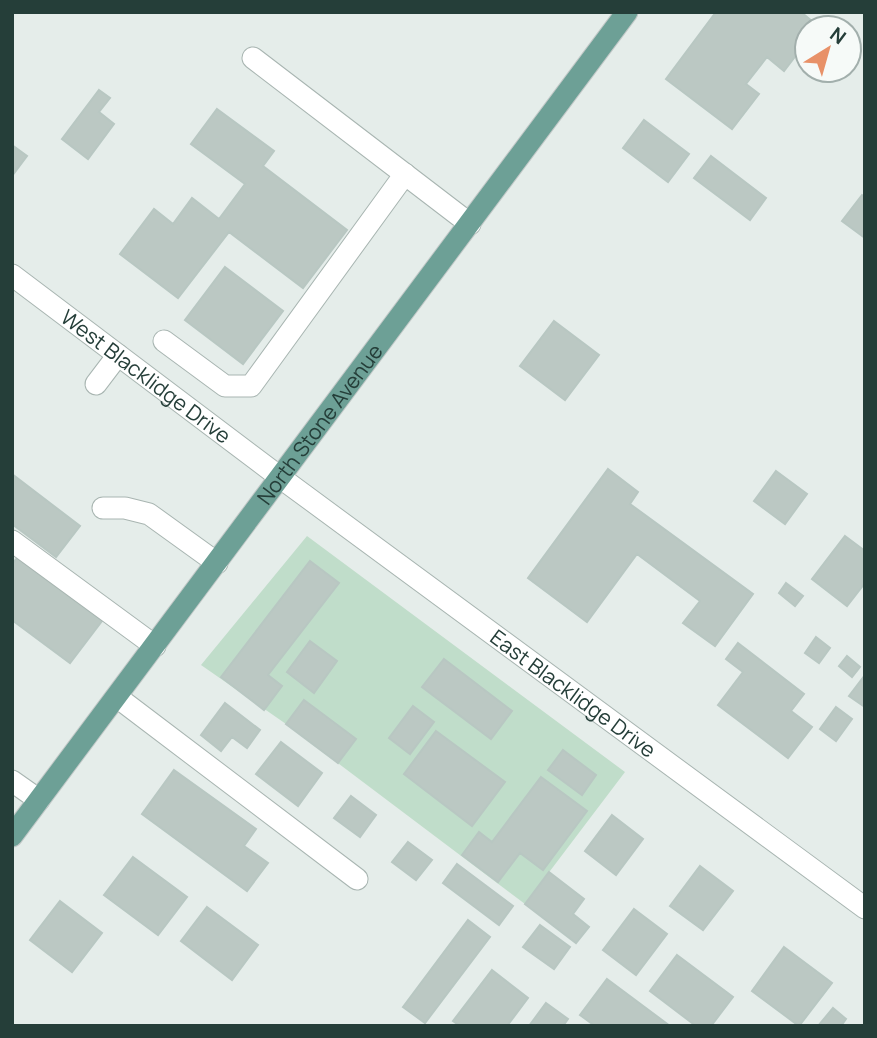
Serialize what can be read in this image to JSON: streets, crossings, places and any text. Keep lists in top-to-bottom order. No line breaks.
{"streets":{"main road":["North Stone Avenue"],"street":["West Blacklidge Drive","East Blacklidge Drive"]},"crossings":[["West Blacklidge Drive","North Stone Avenue"],["West Blacklidge Drive","East Blacklidge Drive"],["North Stone Avenue","East Blacklidge Drive"]],"north":"top right"}
